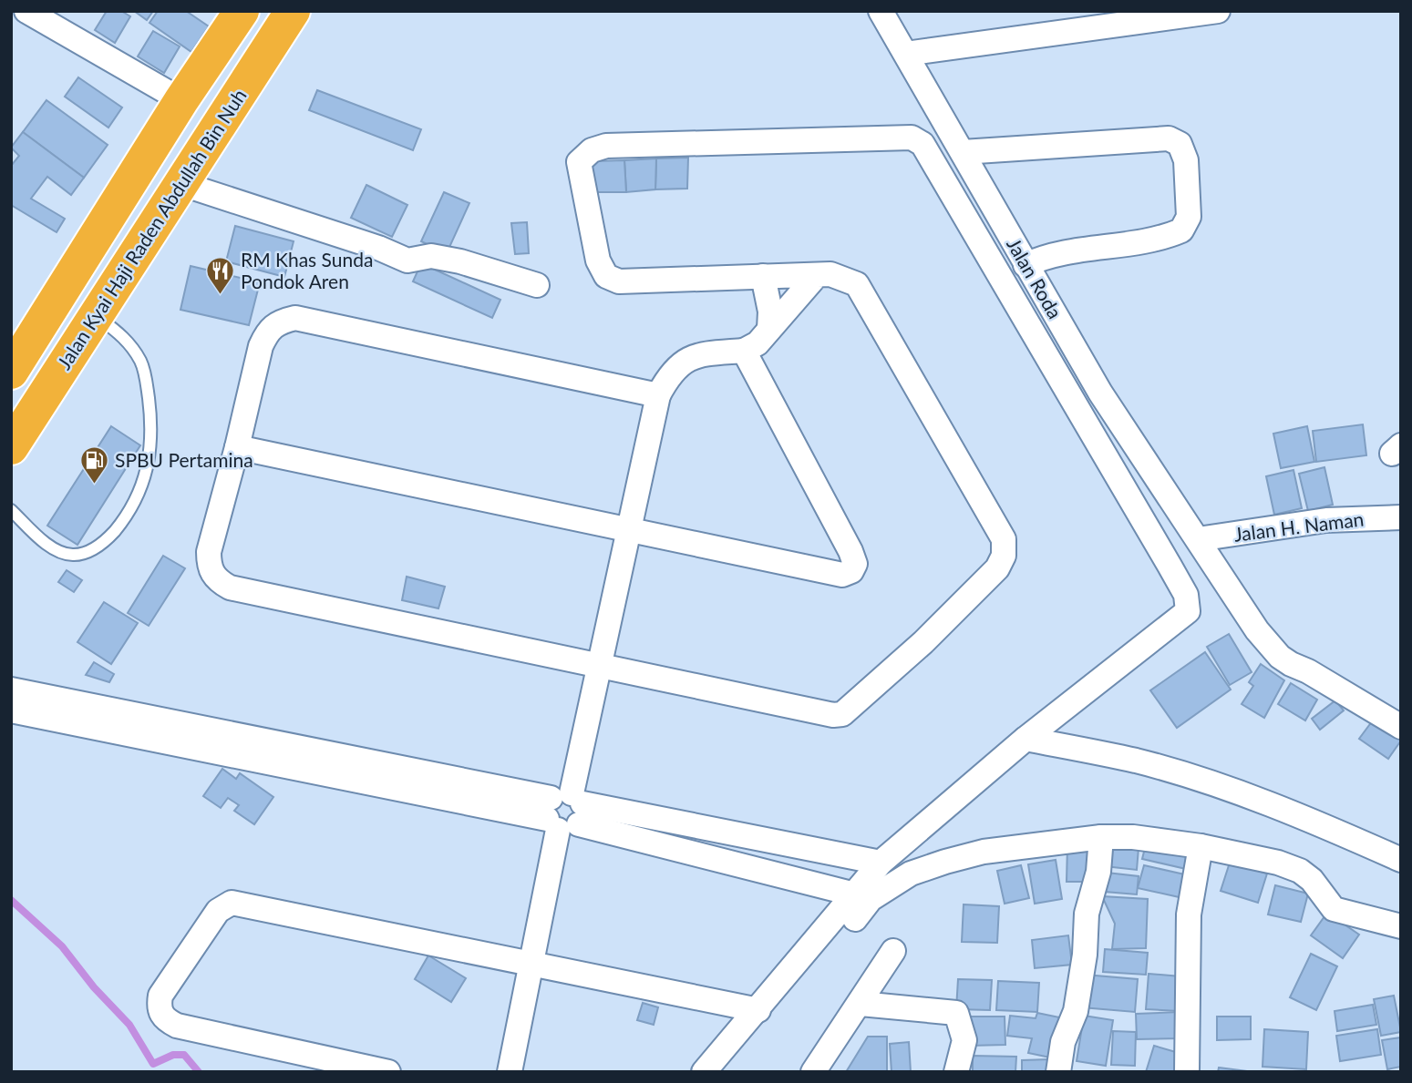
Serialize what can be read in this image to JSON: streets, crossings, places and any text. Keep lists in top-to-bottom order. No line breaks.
{"streets":{"highway":["Jalan Kyai Haji Raden Abdullah Bin Nuh"],"street":["Jalan Roda","Jalan H. Naman"]},"crossings":[["Jalan Roda","Jalan H. Naman"]],"places":{"restaurant":["RM Khas Sunda Pondok Aren"],"fuel station":["SPBU Pertamina"]}}
